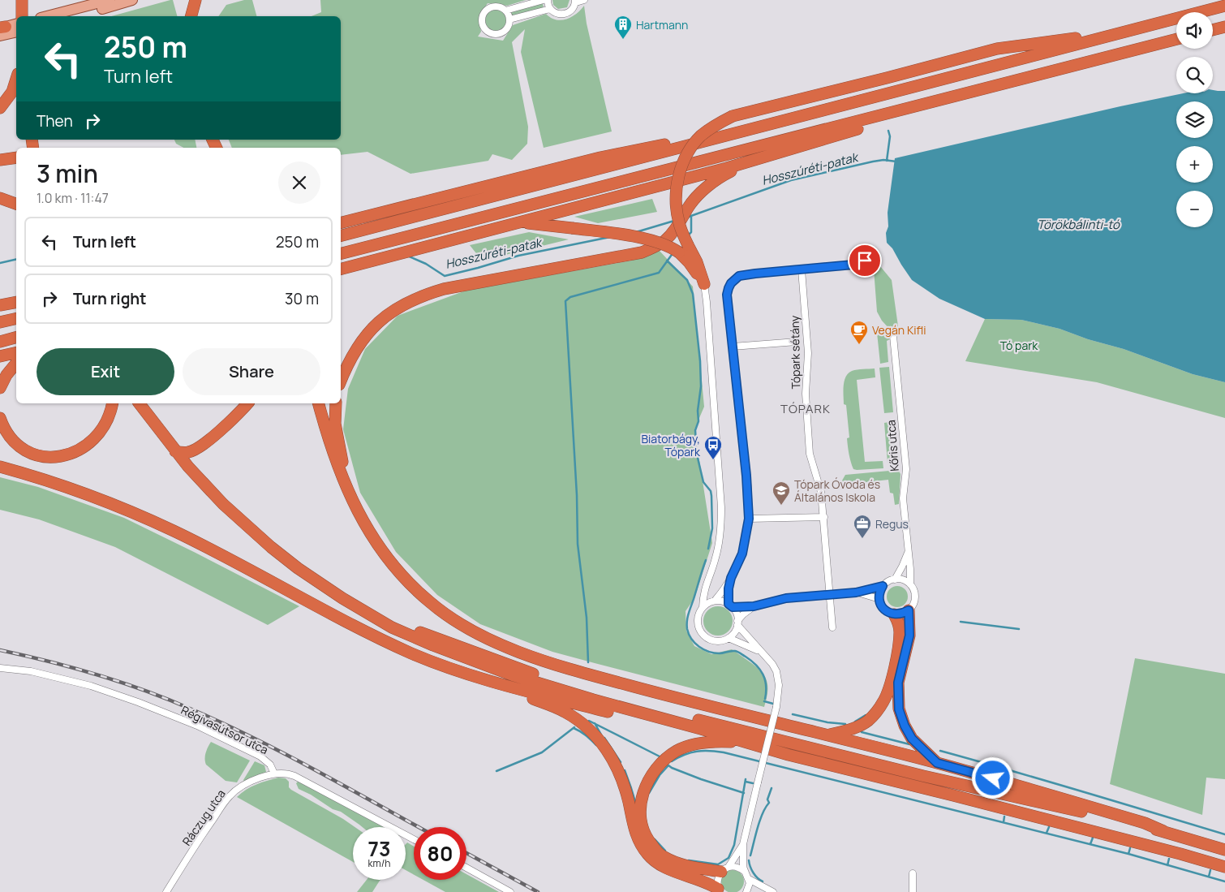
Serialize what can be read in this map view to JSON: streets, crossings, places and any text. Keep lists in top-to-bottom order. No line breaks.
{"streets":{"street":["Tópark sétány","Kőris utca","Régivasútsor utca","Ráczug utca"]},"crossings":[["Régivasútsor utca","Ráczug utca"]],"districts":["TÓPARK"],"water":["Hosszúréti-patak","Törökbálinti-tó"],"parks":["Tó park"],"places":{"building":["Hartmann"],"cafe":["Vegán Kifli"],"bus stop":["Biatorbágy, Tópark"],"school or university":["Tópark Óvoda és Általános Iskola"],"office":["Regus"]},"page":{"map_buttons":["+","−"],"turn":["250 m","Turn left"],"then":"Then","heading":["3 min","1.0 km · 11:47"],"list":[{"name":"Turn left","value":"250 m"},{"name":"Turn right","value":"30 m"}],"buttons":["Exit","Share"],"speed":"73 km/h","limit":"80"}}
